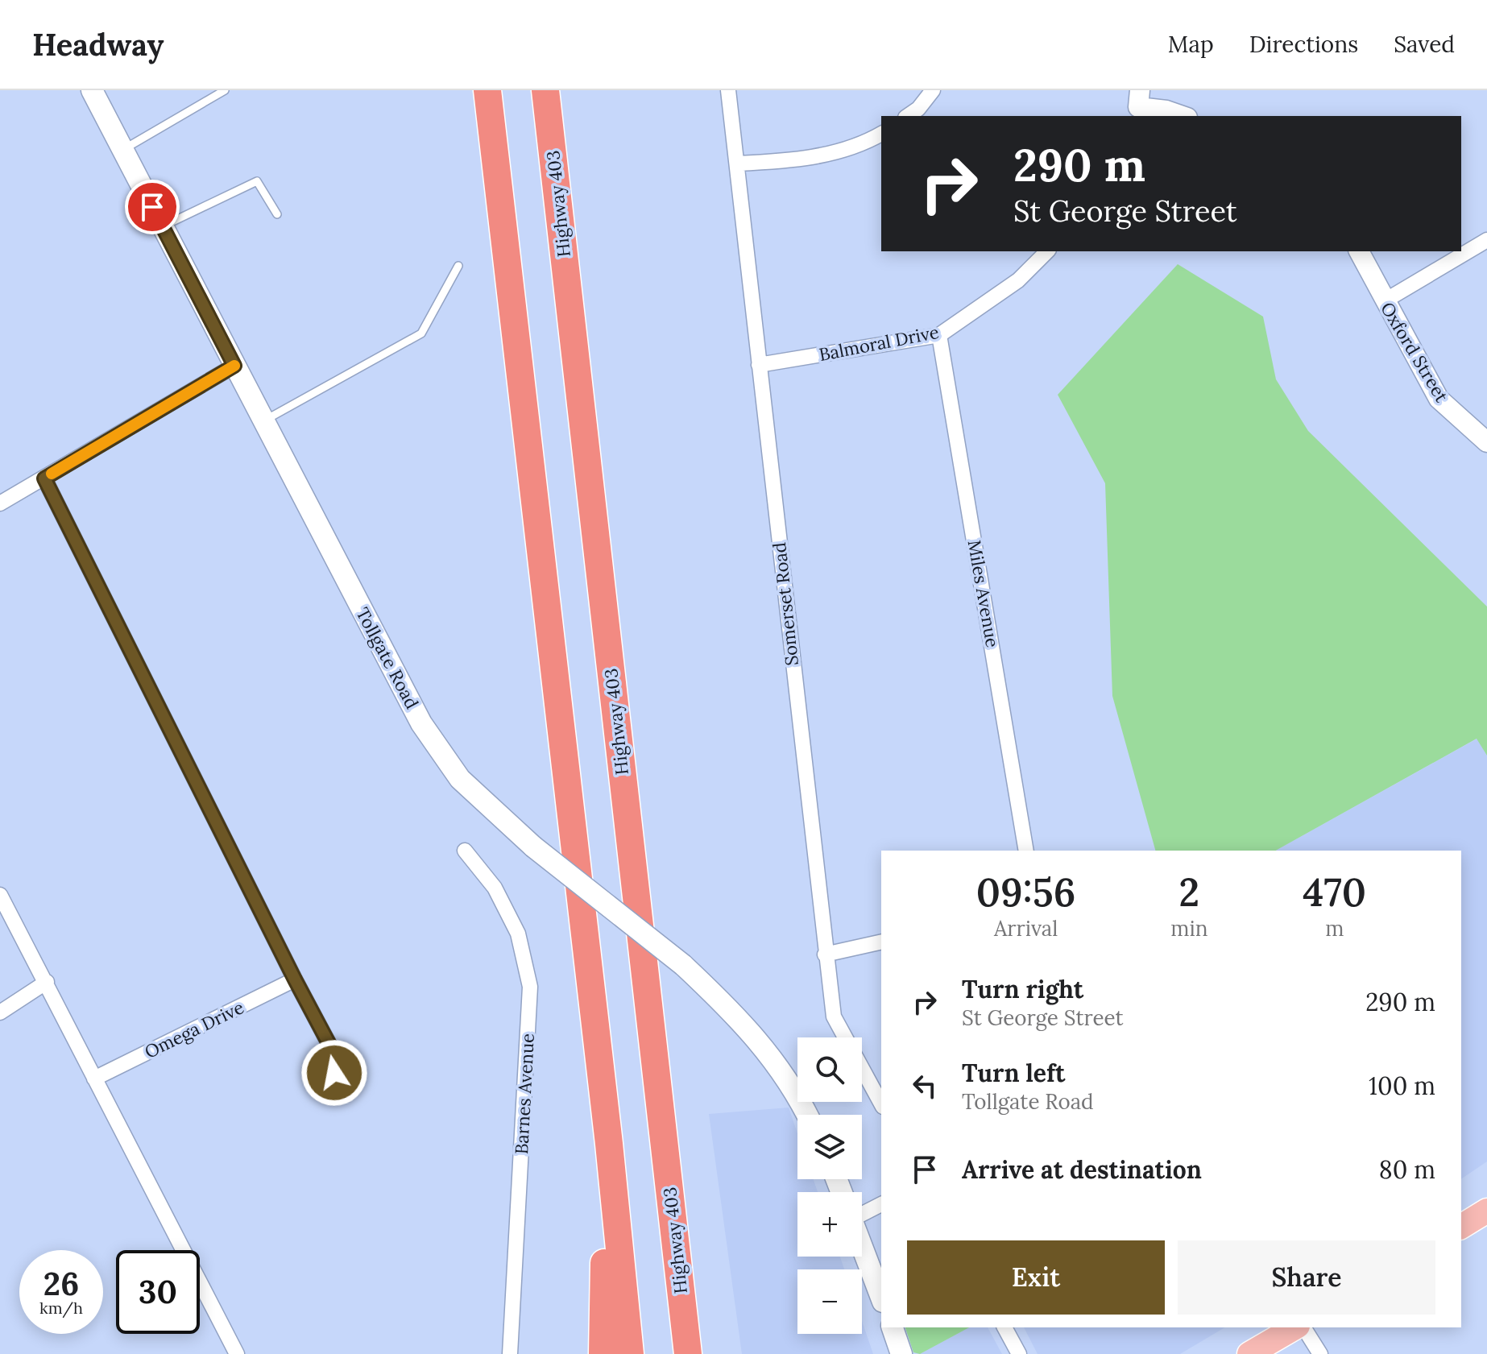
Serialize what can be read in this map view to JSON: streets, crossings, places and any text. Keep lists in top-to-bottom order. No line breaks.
{"streets":{"highway":["Highway 403"],"main road":["Tollgate Road"],"street":["Balmoral Drive","Oxford Street","Miles Avenue","Somerset Road","Omega Drive","Barnes Avenue"]},"crossings":[["Balmoral Drive","Miles Avenue"],["Balmoral Drive","Somerset Road"]],"page":{"header":"Headway","nav":["Map","Directions","Saved"],"turn":["290 m","St George Street"],"eta":["09:56","Arrival","2","min","470","m"],"list":[{"name":"Turn right","note":"St George Street","value":"290 m"},{"name":"Turn left","note":"Tollgate Road","value":"100 m"},{"name":"Arrive at destination","value":"80 m"}],"map_buttons":["+","−"],"buttons":["Exit","Share"],"speed":"26 km/h","limit":"30"}}
